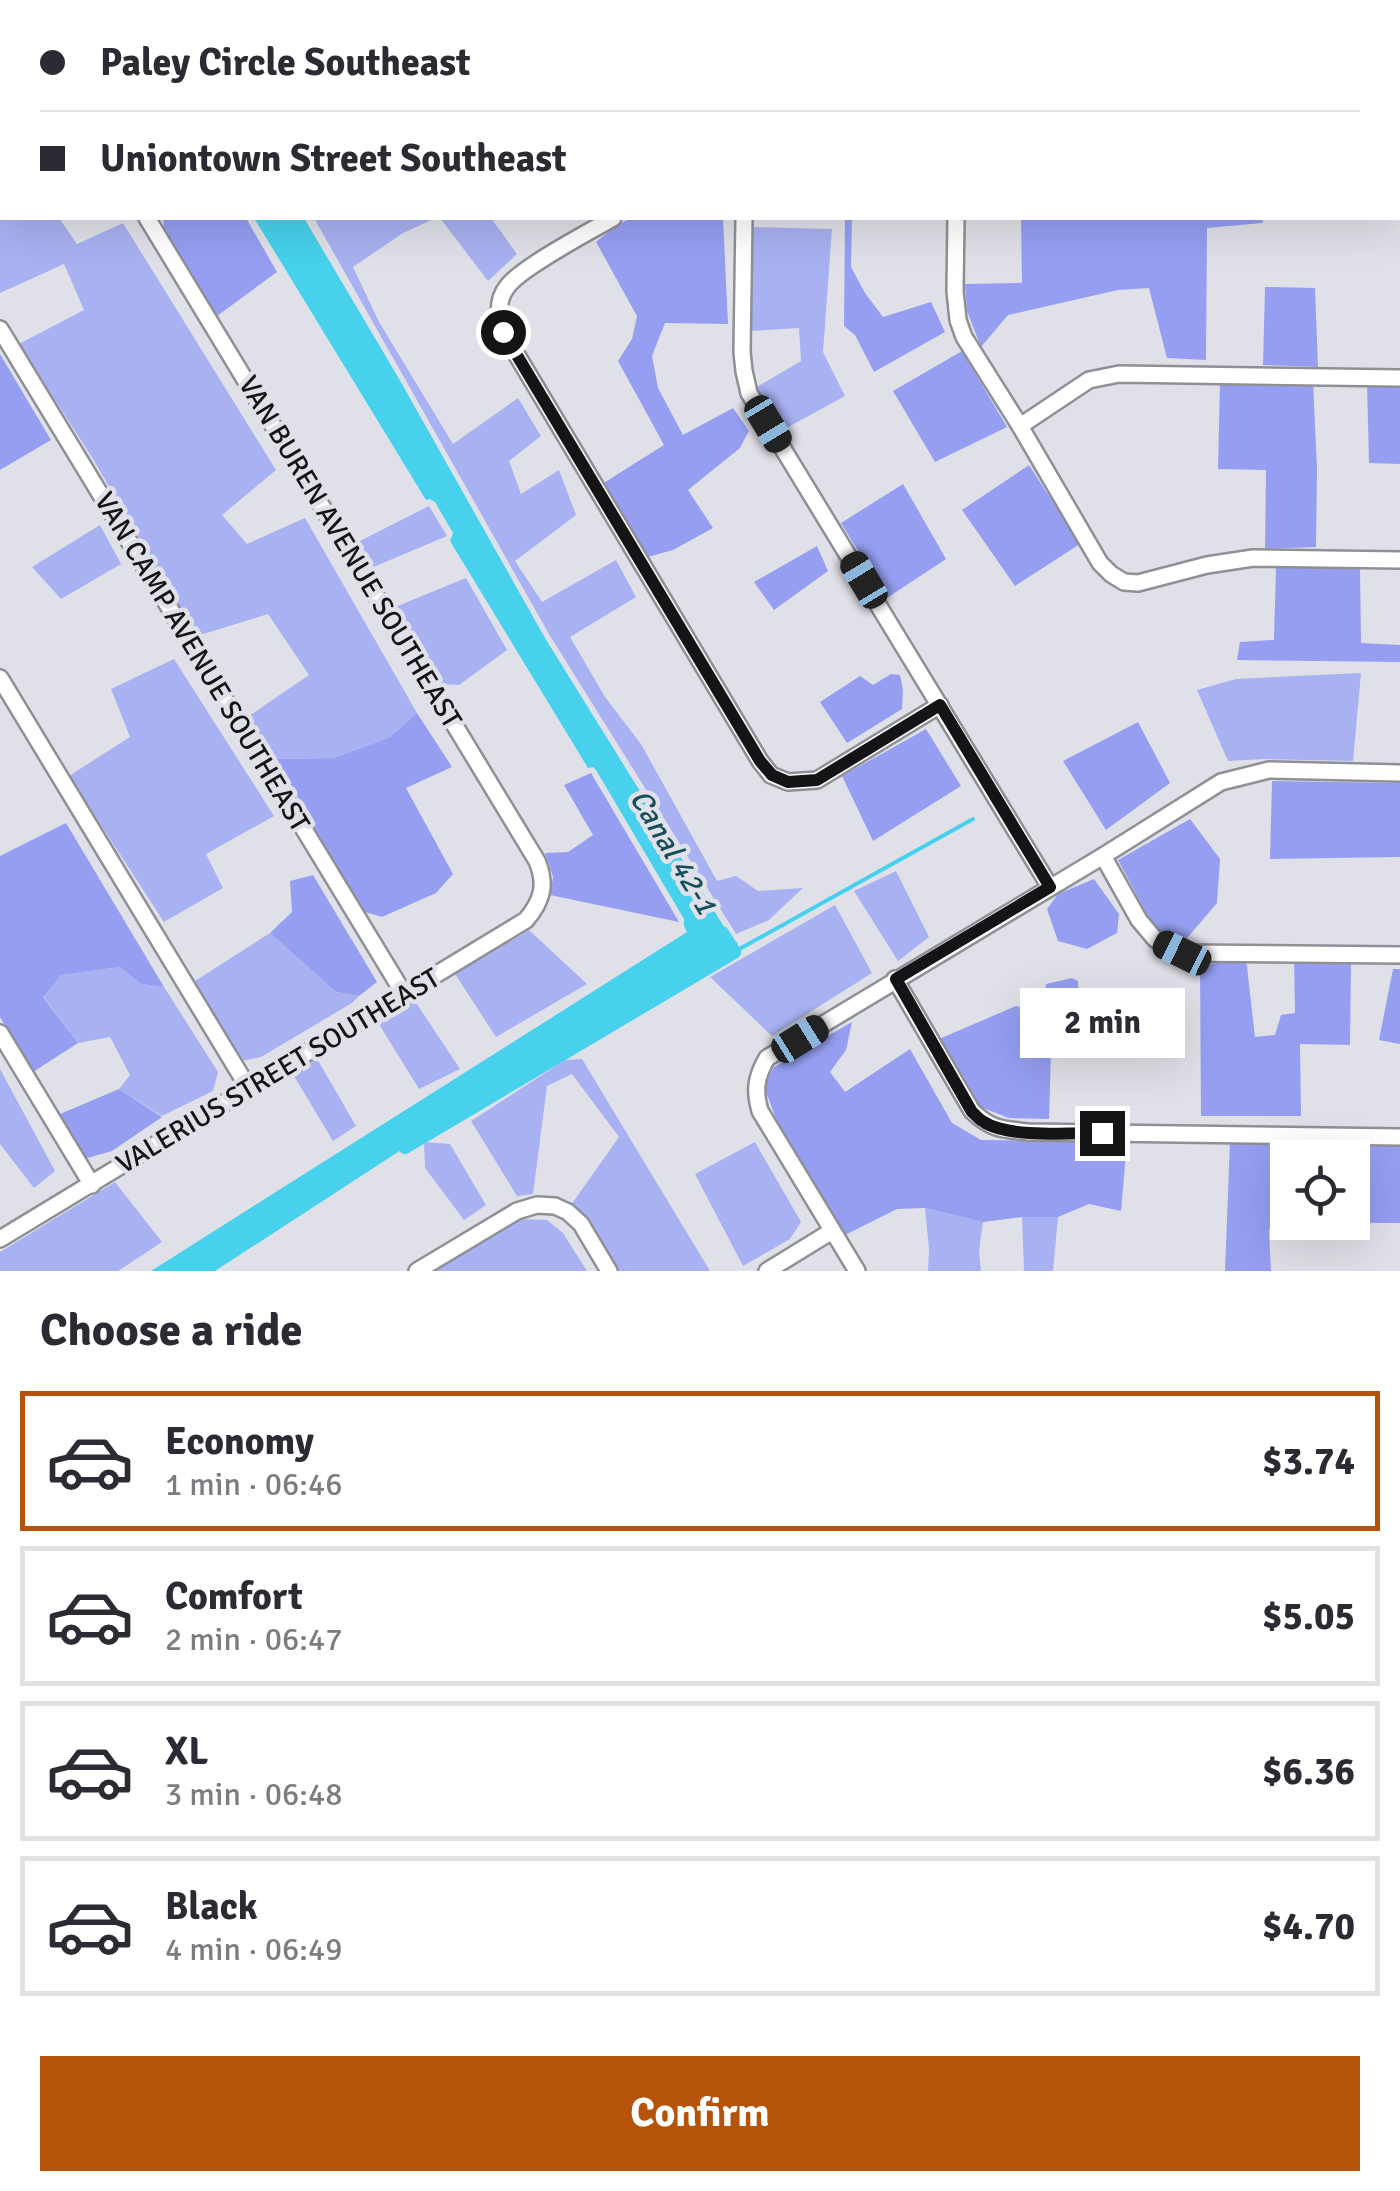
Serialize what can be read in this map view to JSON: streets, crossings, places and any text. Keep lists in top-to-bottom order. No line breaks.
{"streets":{"street":["VAN BUREN AVENUE SOUTHEAST","VAN CAMP AVENUE SOUTHEAST","VALERIUS STREET SOUTHEAST"]},"crossings":[["VAN BUREN AVENUE SOUTHEAST","VALERIUS STREET SOUTHEAST"],["VAN CAMP AVENUE SOUTHEAST","VALERIUS STREET SOUTHEAST"]],"water":["Canal 42-1"],"page":{"banner":["Paley Circle Southeast","Uniontown Street Southeast"],"bubble":"2 min","heading":"Choose a ride","list":[{"name":"Economy","note":"1 min · 06:46","value":"$3.74"},{"name":"Comfort","note":"2 min · 06:47","value":"$5.05"},{"name":"XL","note":"3 min · 06:48","value":"$6.36"},{"name":"Black","note":"4 min · 06:49","value":"$4.70"}],"buttons":"Confirm"}}
